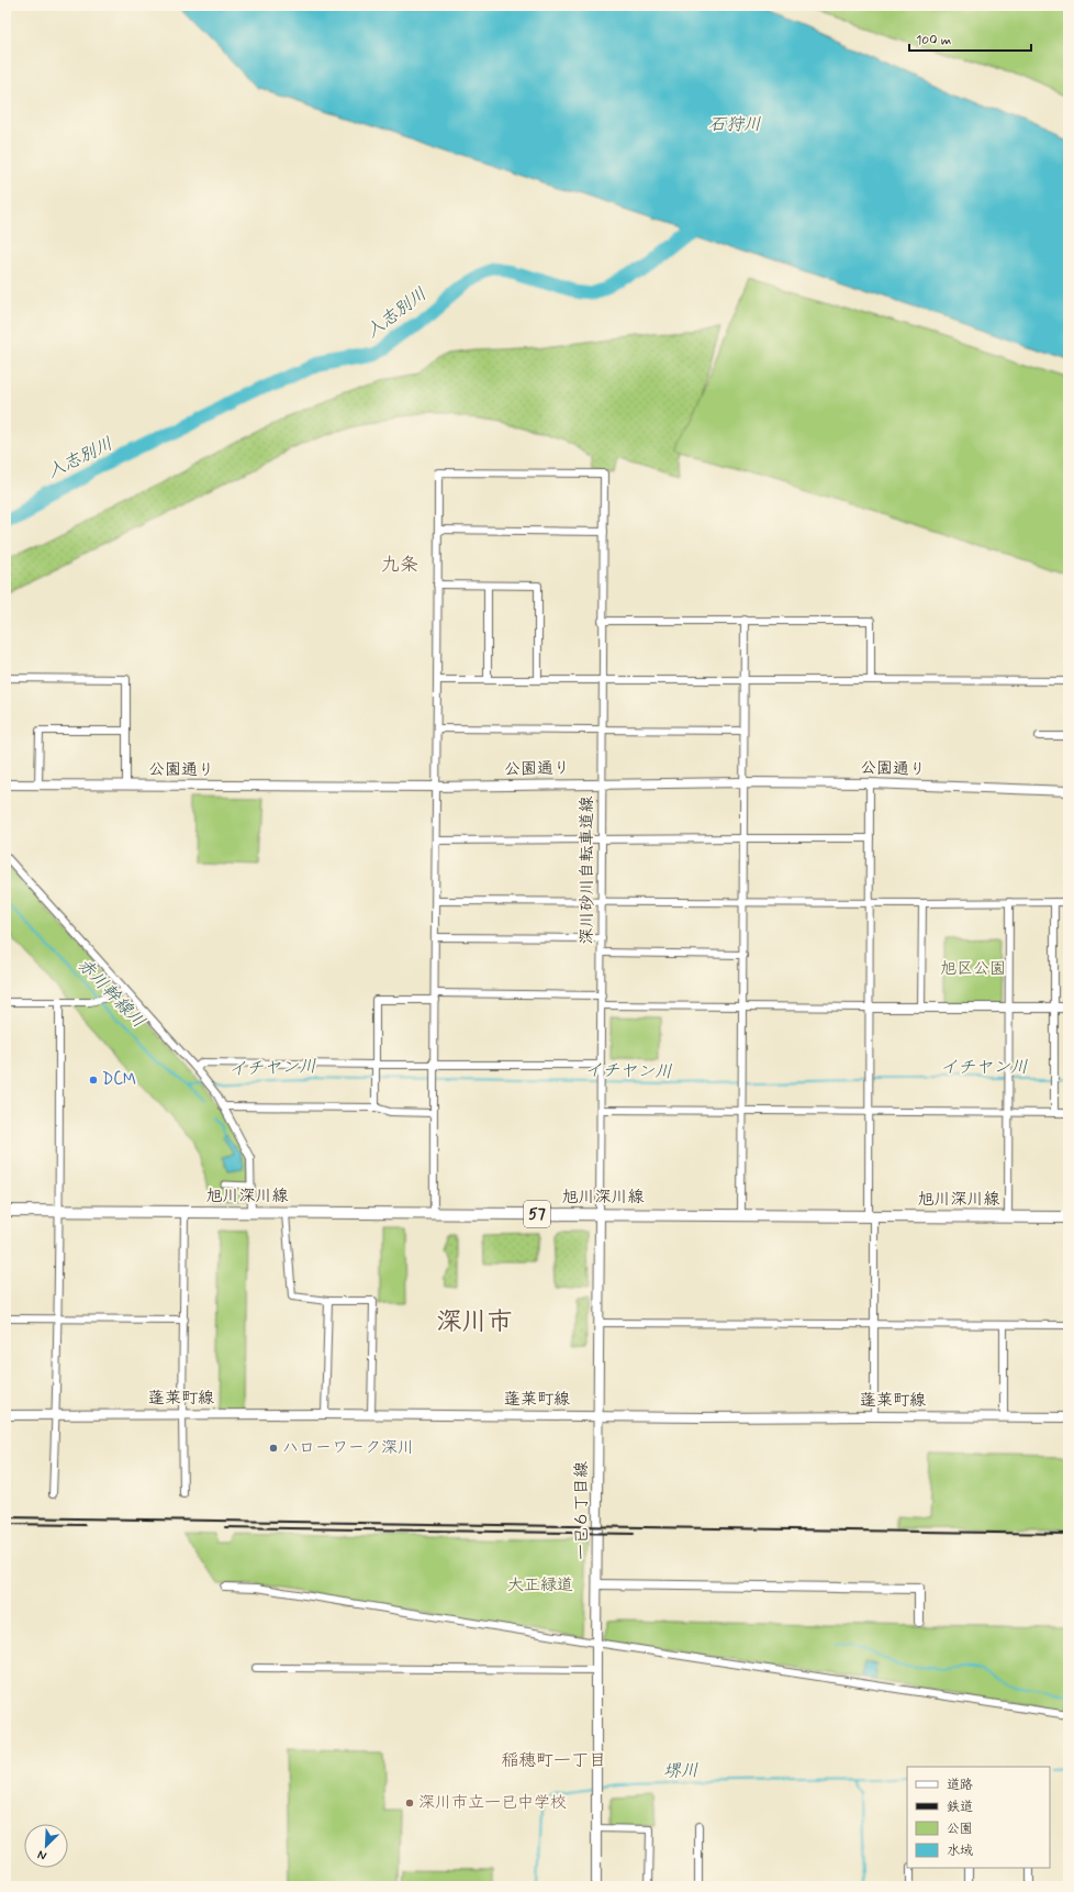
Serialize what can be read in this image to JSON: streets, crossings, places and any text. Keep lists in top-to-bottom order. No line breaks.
{"streets":{"main road":["旭川深川線","57"],"street":["公園通り","深川砂川自転車道線","蓬莱町線","一已６丁目線"]},"crossings":[["公園通り","深川砂川自転車道線"],["深川砂川自転車道線","旭川深川線"],["深川砂川自転車道線","一已６丁目線"],["旭川深川線","一已６丁目線"],["蓬莱町線","一已６丁目線"]],"districts":["九条","深川市","稲穂町一丁目"],"water":["石狩川","入志別川","赤川幹線川","イチヤン川","堺川"],"parks":["旭区公園","大正緑道"],"places":["DCM","ハローワーク深川","深川市立一已中学校"],"legend":["道路","鉄道","公園","水域"],"scale_bar":"100 m","north":"bottom left"}
